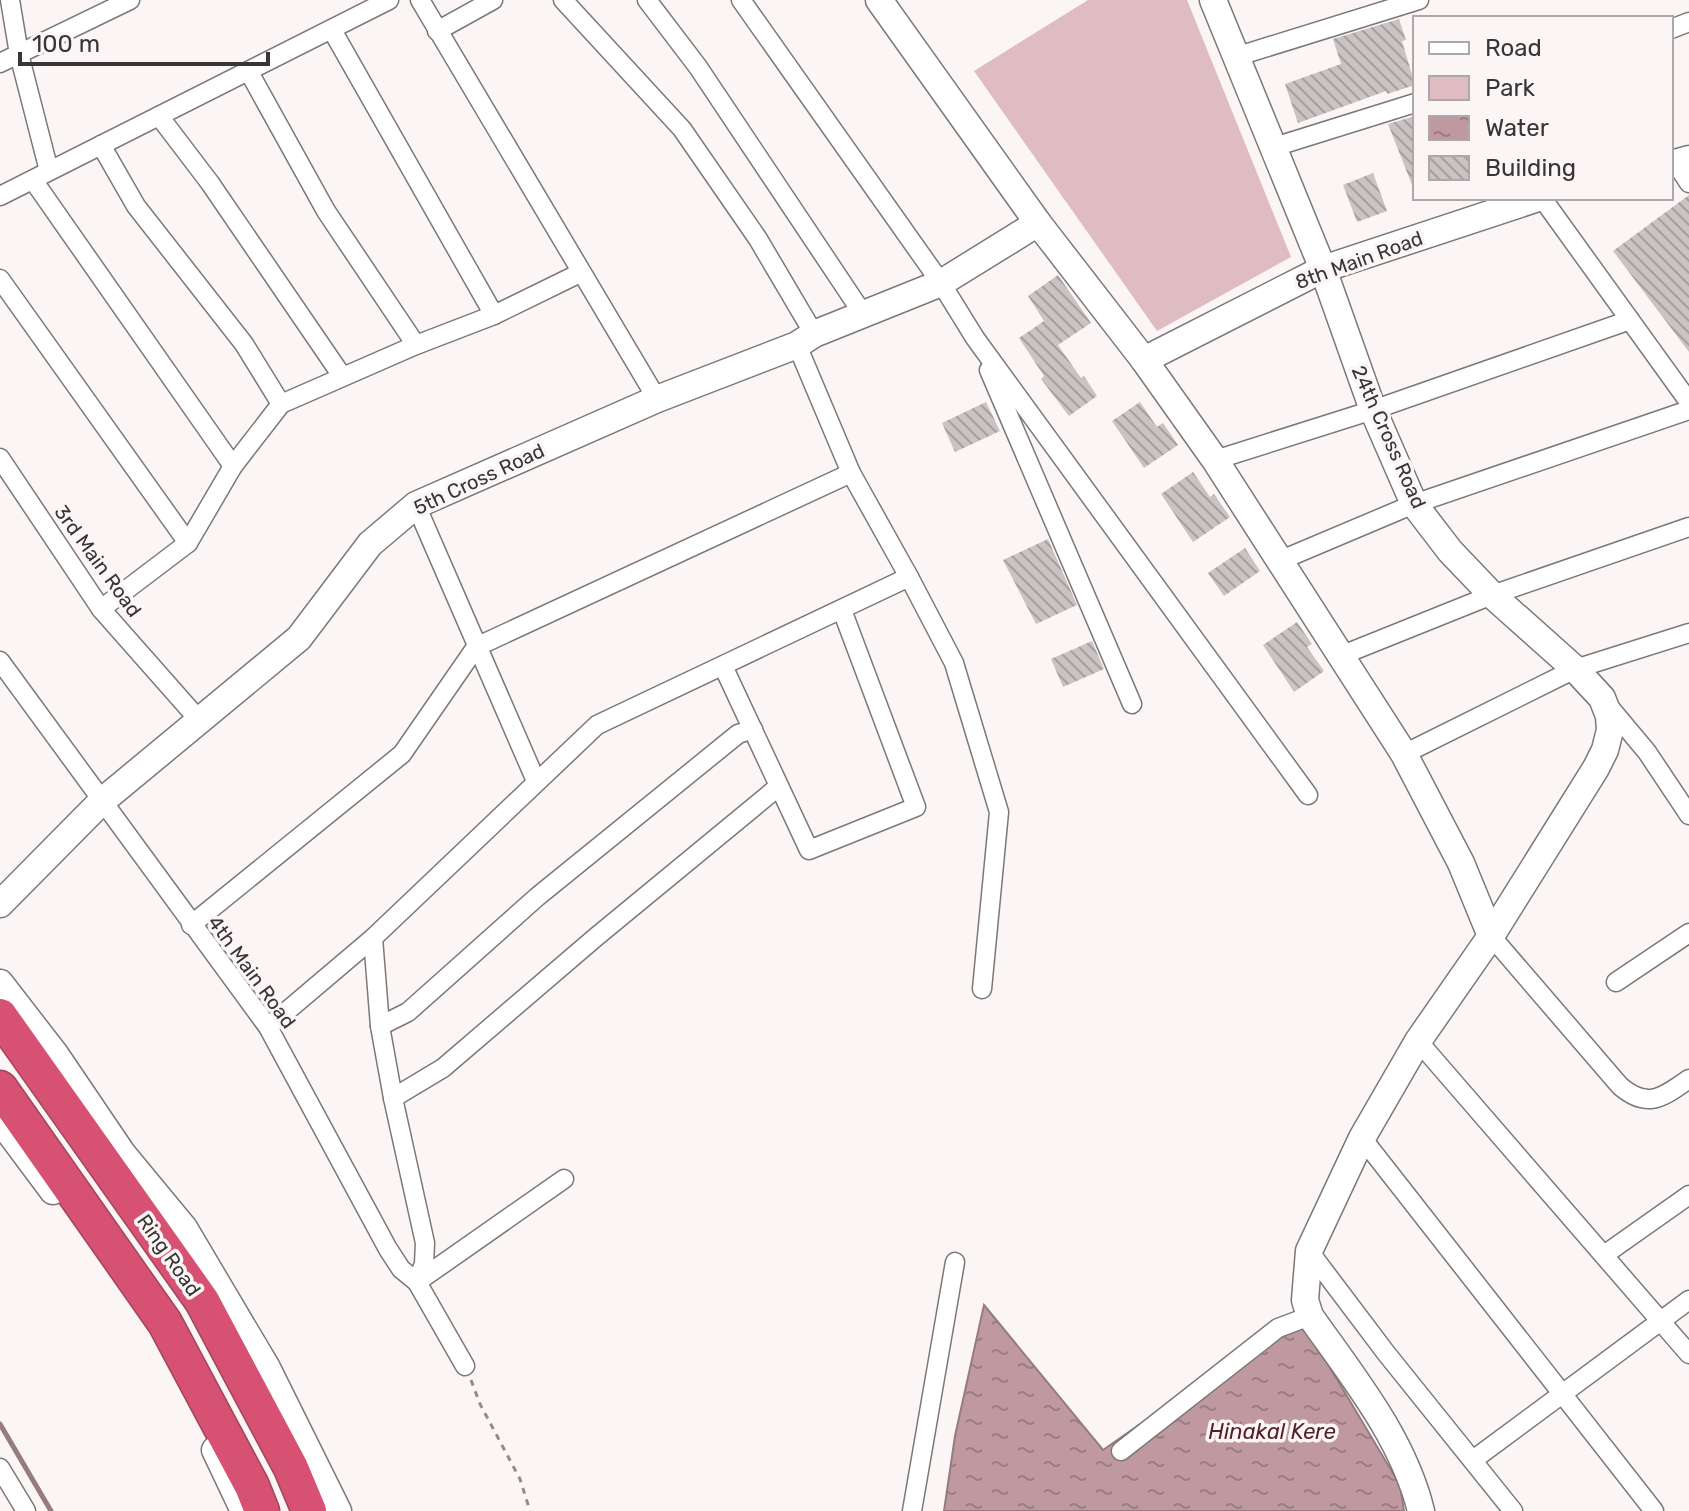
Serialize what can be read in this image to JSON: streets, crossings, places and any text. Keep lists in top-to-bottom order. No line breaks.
{"streets":{"highway":["Ring Road"],"street":["8th Main Road","24th Cross Road","5th Cross Road","3rd Main Road","4th Main Road"]},"crossings":[["8th Main Road","24th Cross Road"],["5th Cross Road","3rd Main Road"],["5th Cross Road","4th Main Road"]],"water":["Hinakal Kere"],"legend":["Road","Park","Water","Building"],"scale_bar":"100 m"}
